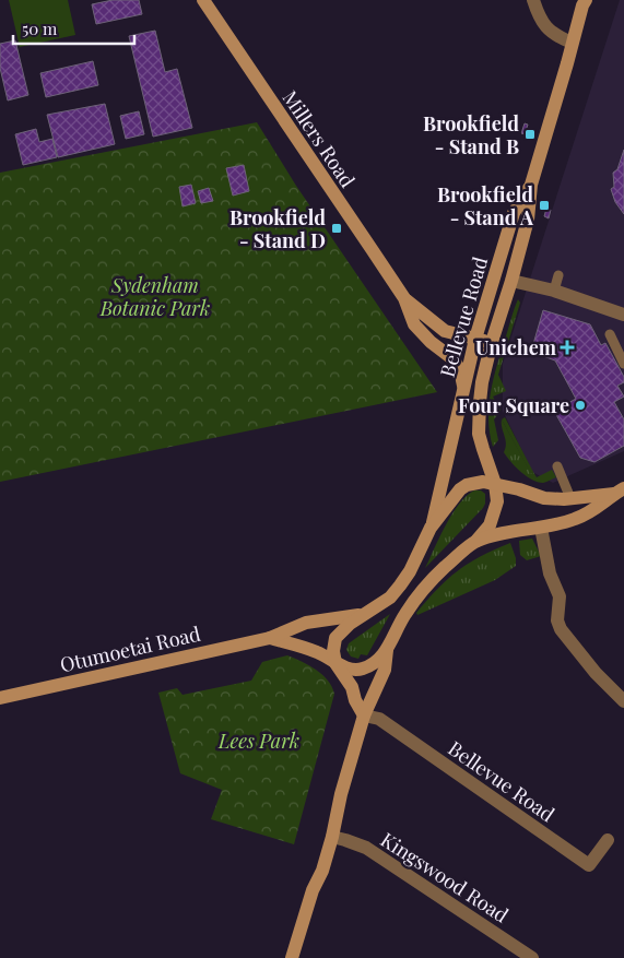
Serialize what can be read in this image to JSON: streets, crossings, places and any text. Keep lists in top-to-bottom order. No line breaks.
{"streets":{"main road":["Millers Road","Bellevue Road","Otumoetai Road"],"street":["Kingswood Road"]},"crossings":[["Millers Road","Bellevue Road"],["Bellevue Road","Otumoetai Road"]],"parks":["Sydenham Botanic Park","Lees Park"],"places":{"transit":["Brookfield - Stand B","Brookfield - Stand A","Brookfield - Stand D"],"health":["Unichem"],"other":["Four Square"]},"scale_bar":"50 m"}
